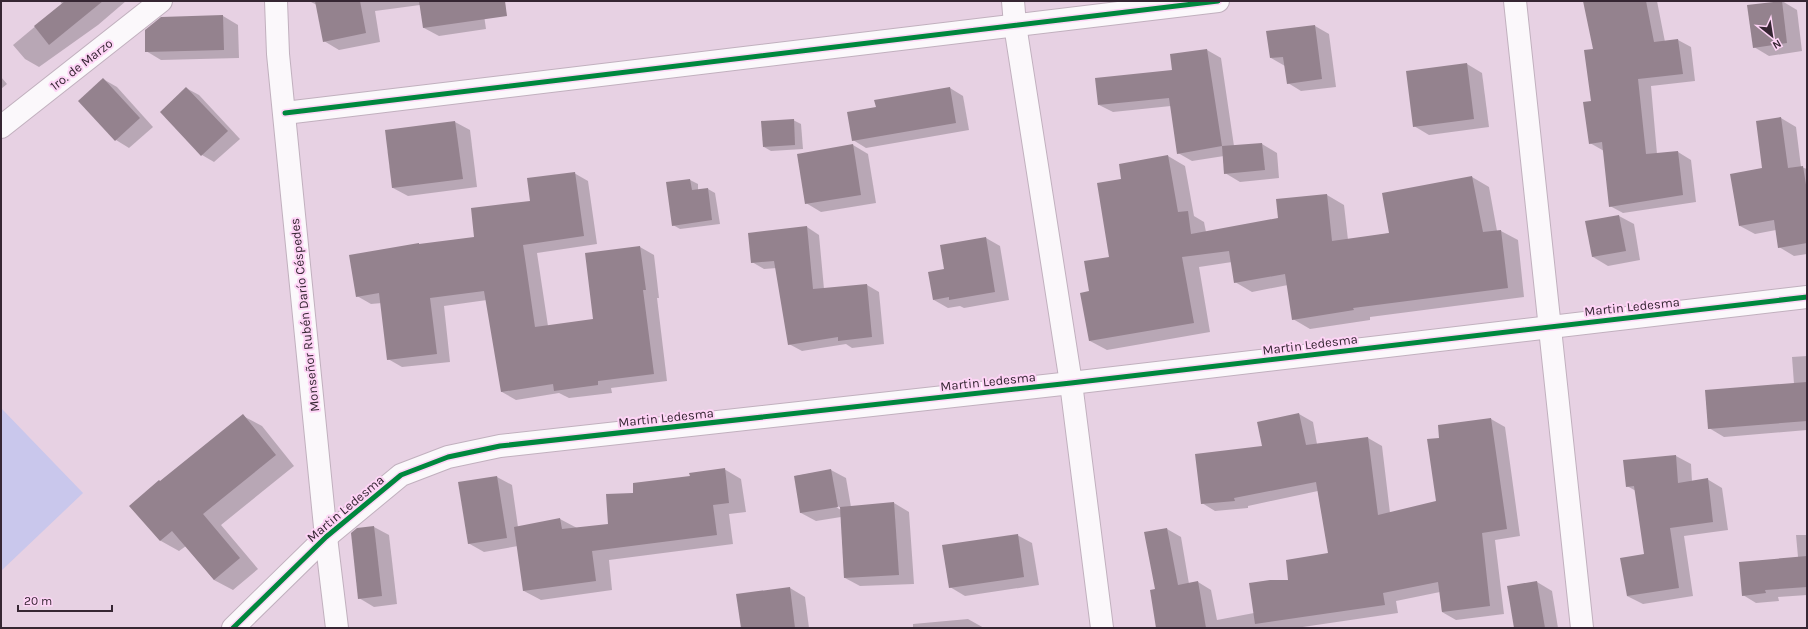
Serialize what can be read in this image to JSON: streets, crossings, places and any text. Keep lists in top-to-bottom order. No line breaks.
{"streets":{"street":["1ro. de Marzo","Martin Ledesma","Monseñor Rubén Darío Céspedes"]},"crossings":[["Martin Ledesma","Monseñor Rubén Darío Céspedes"]],"scale_bar":"20 m","north":"bottom right"}
